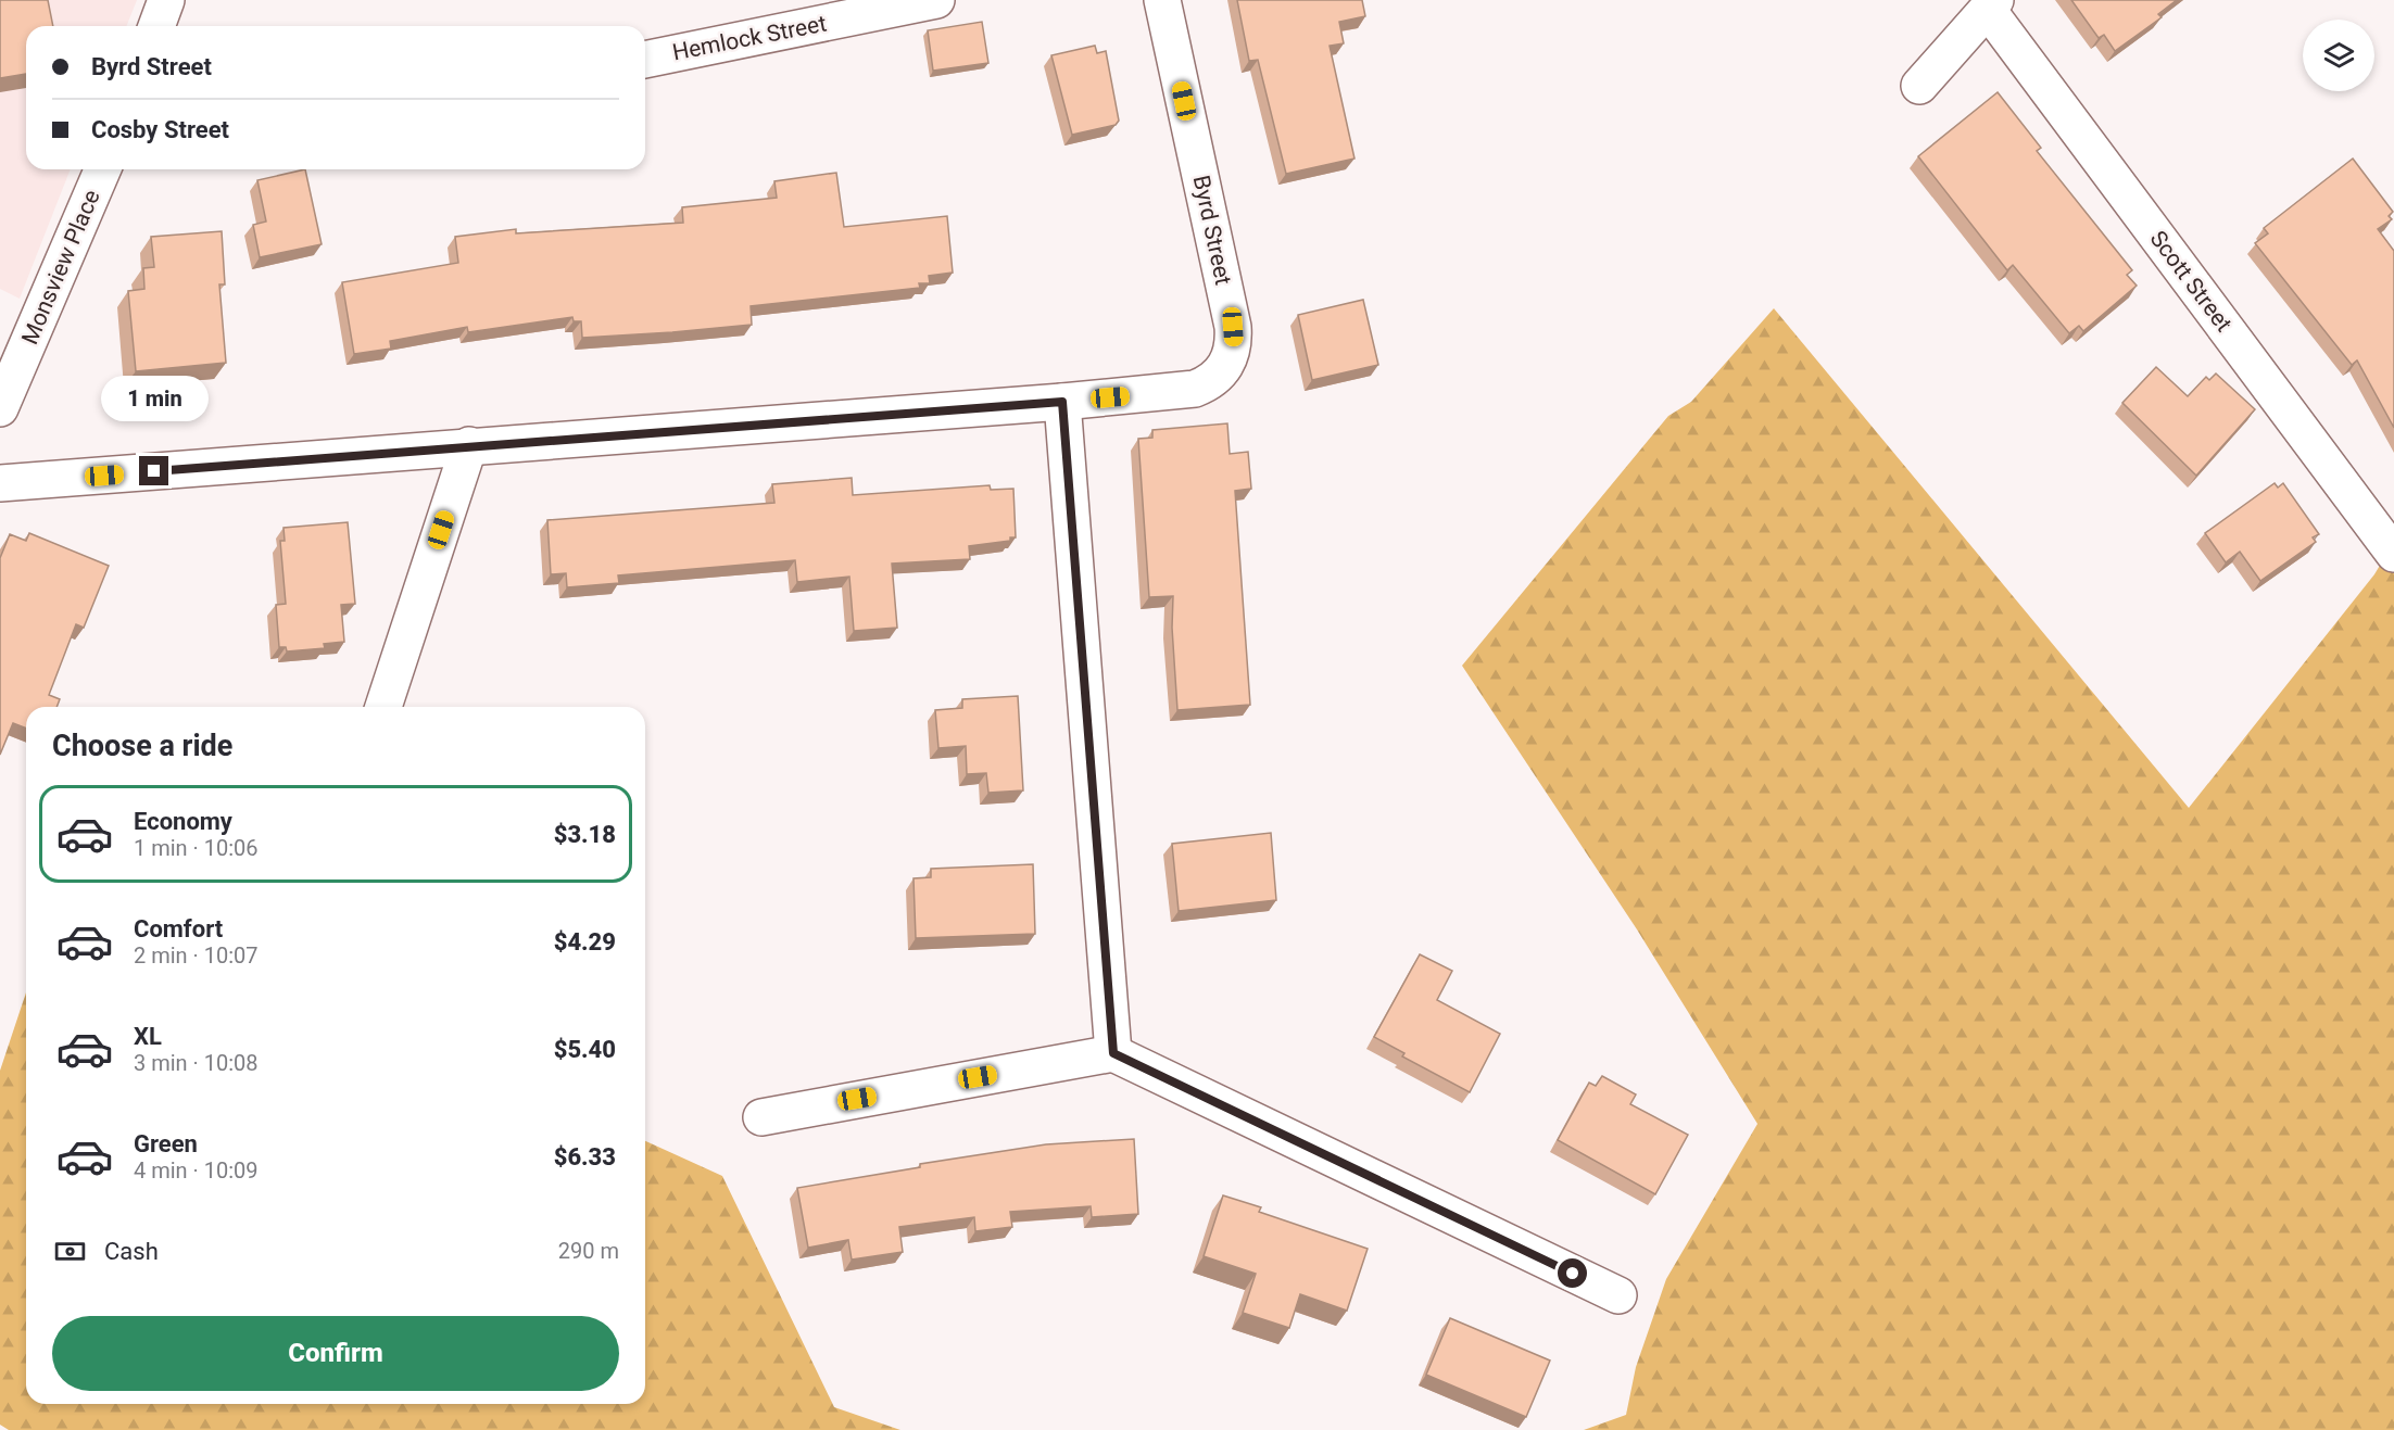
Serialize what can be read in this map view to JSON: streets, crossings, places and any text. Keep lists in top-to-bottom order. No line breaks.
{"streets":{"street":["Hemlock Street","Byrd Street","Monsview Place","Scott Street"]},"page":{"banner":["Byrd Street","Cosby Street"],"bubble":"1 min","heading":"Choose a ride","list":[{"name":"Economy","note":"1 min · 10:06","value":"$3.18"},{"name":"Comfort","note":"2 min · 10:07","value":"$4.29"},{"name":"XL","note":"3 min · 10:08","value":"$5.40"},{"name":"Green","note":"4 min · 10:09","value":"$6.33"}],"pay":["Cash","290 m"],"buttons":"Confirm"}}
